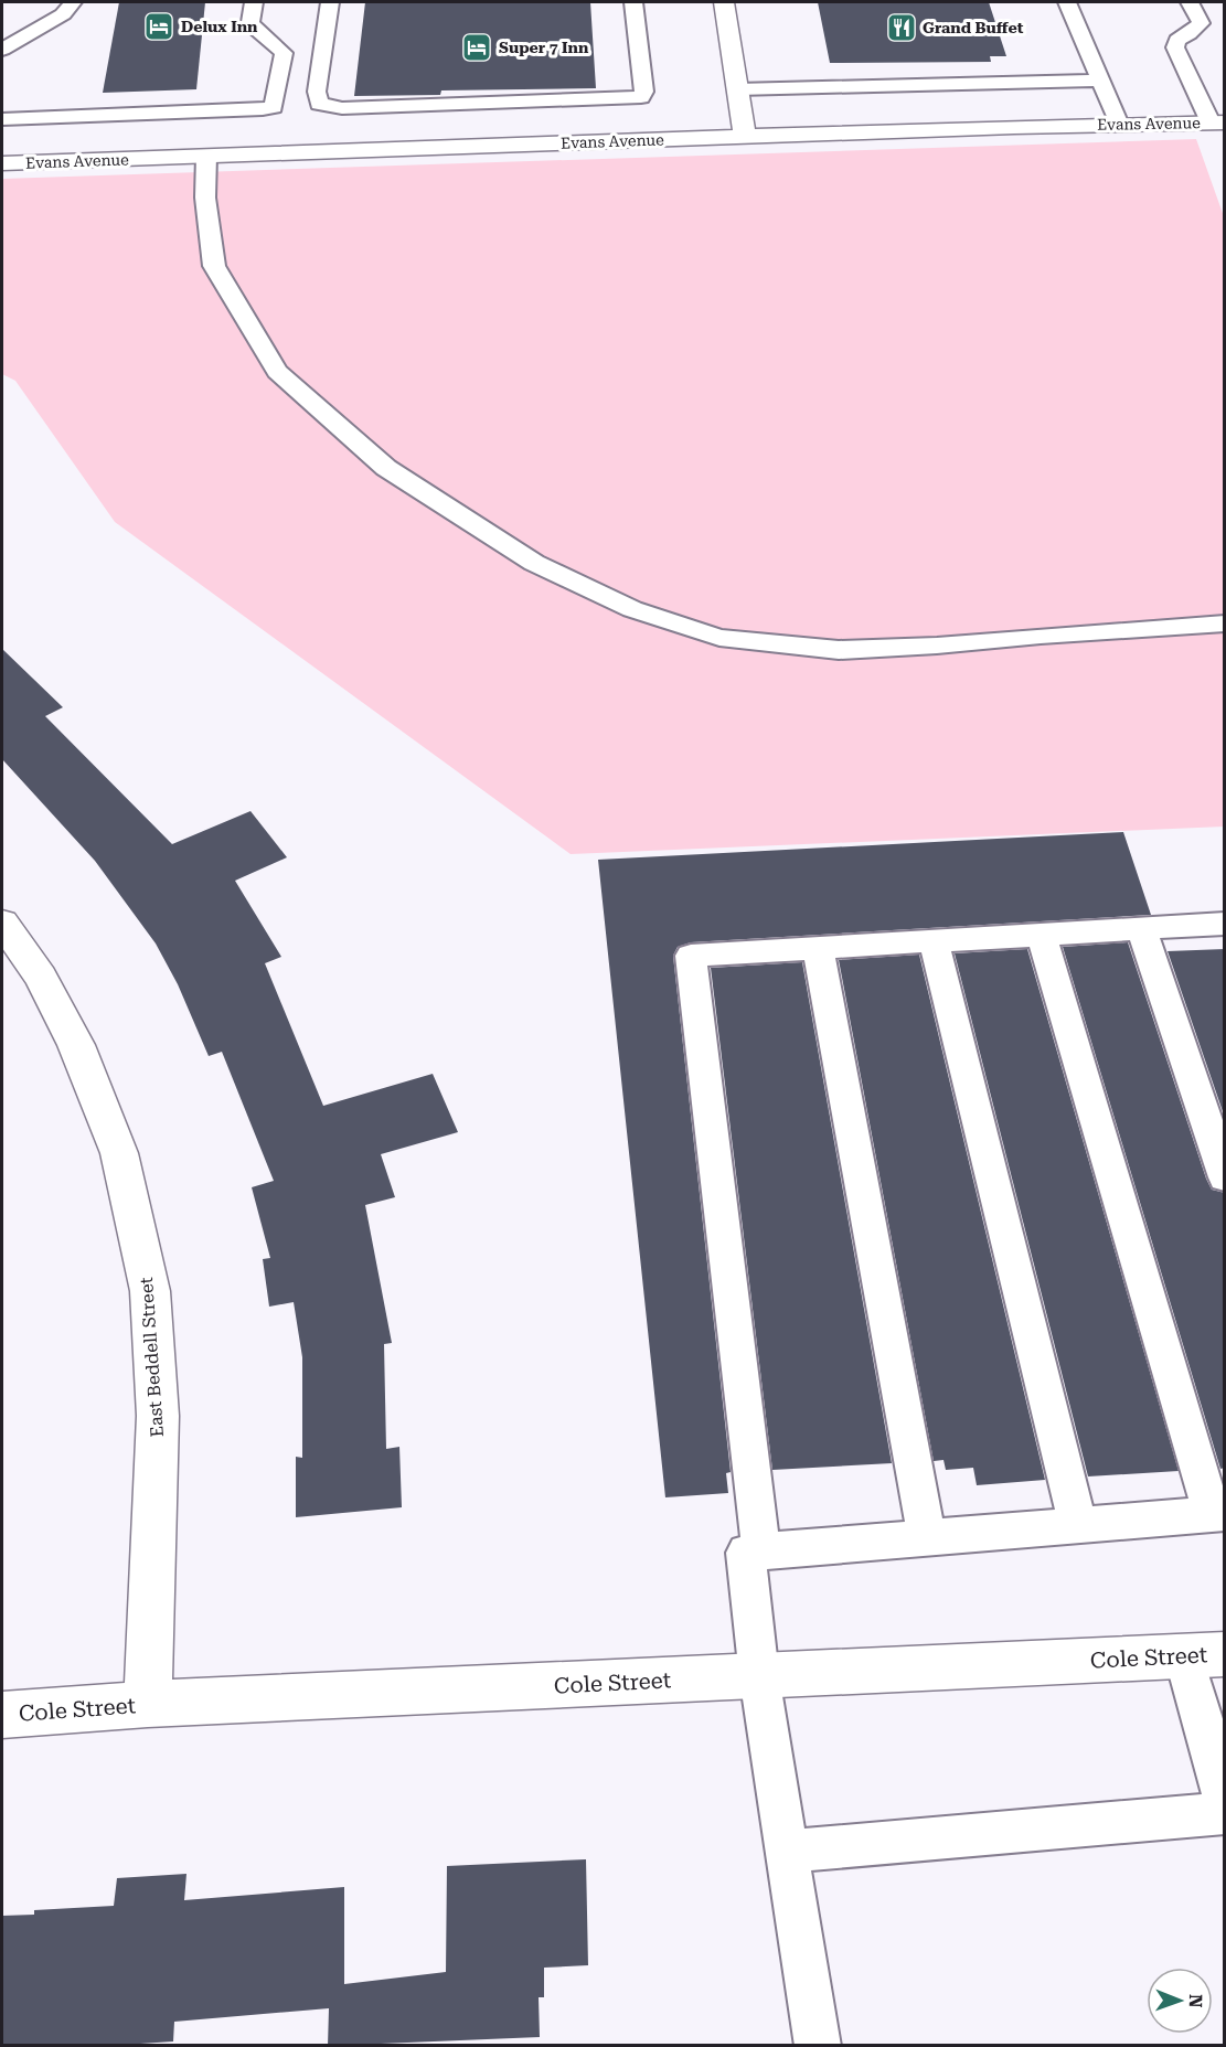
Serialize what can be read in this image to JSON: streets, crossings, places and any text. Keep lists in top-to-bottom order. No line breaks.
{"streets":{"street":["Evans Avenue","East Beddell Street","Cole Street"]},"crossings":[["East Beddell Street","Cole Street"]],"places":{"hotel":["Delux Inn","Super 7 Inn"],"restaurant":["Grand Buffet"]},"north":"right"}
